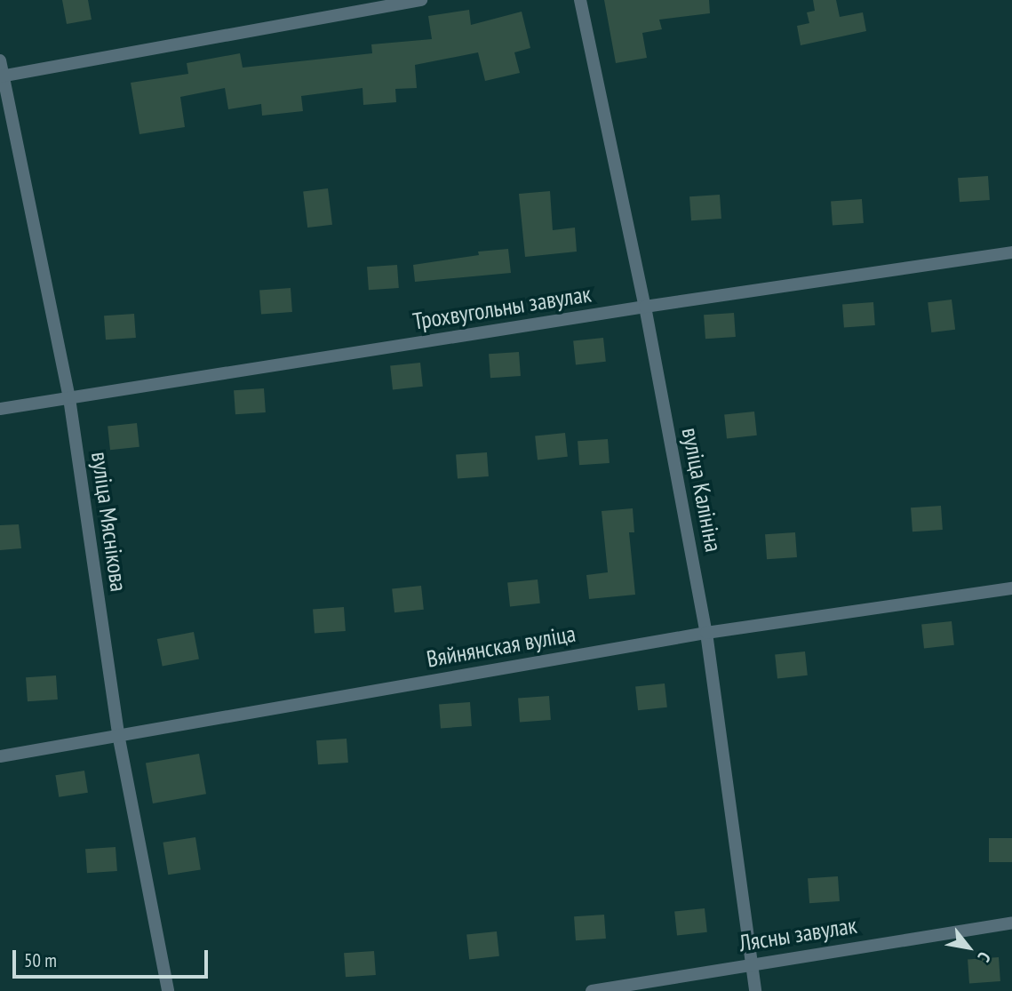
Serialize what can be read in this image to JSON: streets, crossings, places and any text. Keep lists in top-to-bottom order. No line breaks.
{"streets":{"street":["Трохвугольны завулак","вуліца Калініна","вуліца Мяснікова","Вяйнянская вуліца","Лясны завулак"]},"crossings":[["Трохвугольны завулак","вуліца Калініна"],["Трохвугольны завулак","вуліца Мяснікова"],["вуліца Калініна","Вяйнянская вуліца"],["вуліца Калініна","Лясны завулак"],["вуліца Мяснікова","Вяйнянская вуліца"]],"scale_bar":"50 m","north":"bottom right"}
